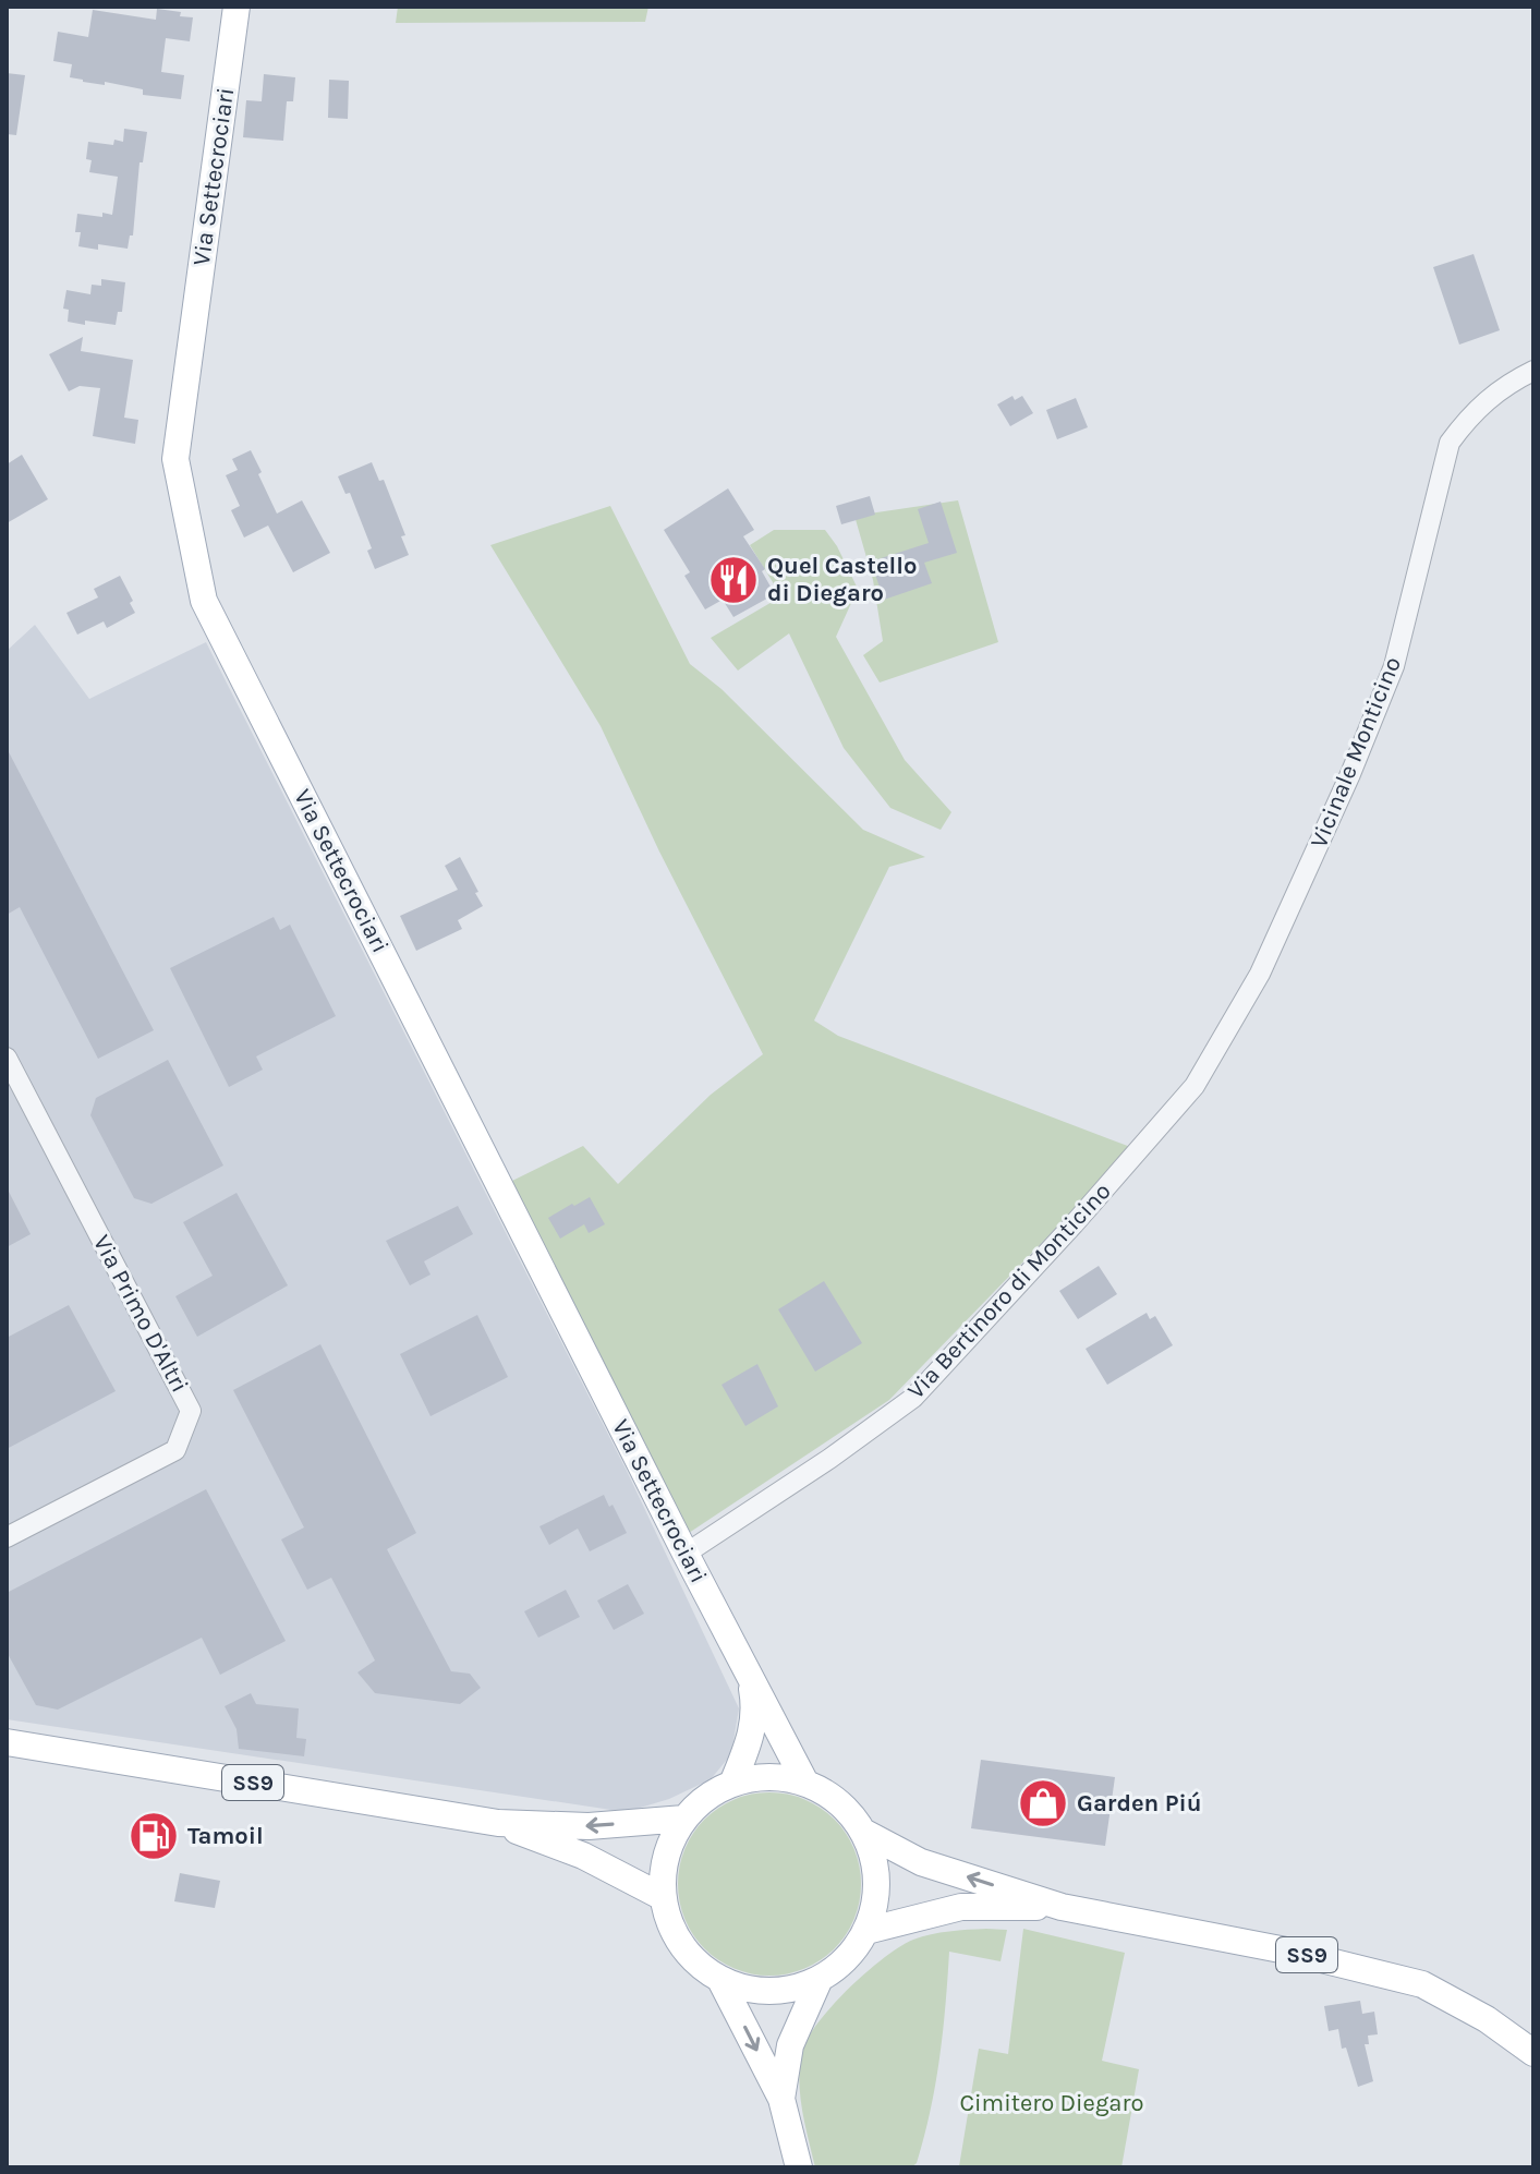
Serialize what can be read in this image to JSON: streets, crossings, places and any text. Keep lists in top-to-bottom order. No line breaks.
{"streets":{"main road":["Via Settecrociari","SS9"],"street":["Vicinale Monticino","Via Bertinoro di Monticino","Via Primo D'Altri"]},"crossings":[["Via Settecrociari","Via Bertinoro di Monticino"],["Vicinale Monticino","Via Bertinoro di Monticino"]],"parks":["Cimitero Diegaro"],"places":{"restaurant":["Quel Castello di Diegaro"],"shop":["Garden Piú"],"fuel station":["Tamoil"]}}
